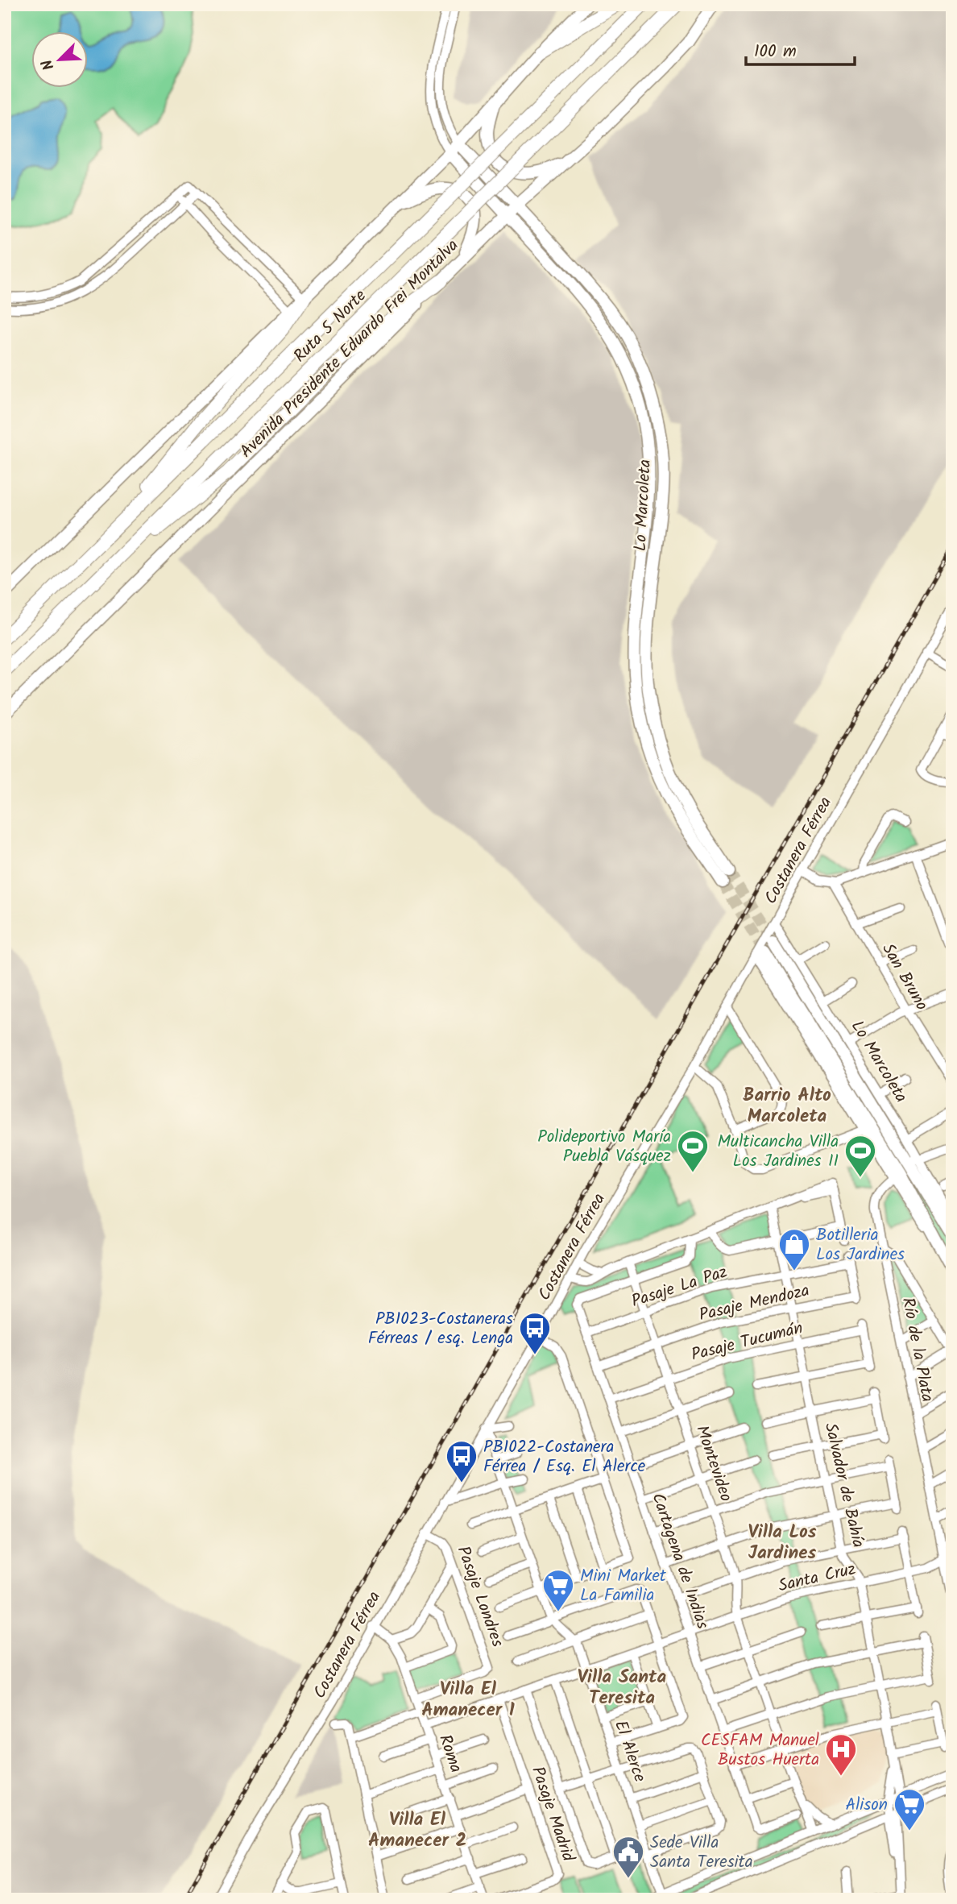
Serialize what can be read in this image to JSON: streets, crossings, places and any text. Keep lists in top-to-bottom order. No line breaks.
{"streets":{"highway":["Ruta 5 Norte"],"main road":["Avenida Presidente Eduardo Frei Montalva","Lo Marcoleta"],"street":["Costanera Férrea","San Bruno","Pasaje La Paz","Pasaje Mendoza","Pasaje Tucumán","Río de la Plata","Montevideo","Salvador de Bahía","Cartagena de Indias","Santa Cruz","Pasaje Londres","El Alerce","Roma","Pasaje Madrid"]},"crossings":[["Avenida Presidente Eduardo Frei Montalva","Lo Marcoleta"],["Lo Marcoleta","Costanera Férrea"],["Costanera Férrea","Pasaje Londres"],["Costanera Férrea","El Alerce"],["Costanera Férrea","Roma"],["Pasaje La Paz","Pasaje Mendoza"],["Pasaje La Paz","Montevideo"],["Pasaje La Paz","Salvador de Bahía"],["Pasaje La Paz","Cartagena de Indias"],["Pasaje Mendoza","Montevideo"],["Pasaje Mendoza","Salvador de Bahía"],["Pasaje Mendoza","Cartagena de Indias"],["Pasaje Tucumán","Montevideo"],["Pasaje Tucumán","Salvador de Bahía"],["Pasaje Tucumán","Cartagena de Indias"],["Río de la Plata","Santa Cruz"],["Montevideo","Salvador de Bahía"],["Montevideo","Cartagena de Indias"],["Montevideo","Santa Cruz"],["Salvador de Bahía","Santa Cruz"],["Cartagena de Indias","Santa Cruz"],["Santa Cruz","El Alerce"],["Santa Cruz","Roma"],["Santa Cruz","Pasaje Madrid"],["Pasaje Londres","Roma"]],"districts":["Barrio Alto Marcoleta","Villa Los Jardines","Villa Santa Teresita","Villa El Amanecer 1","Villa El Amanecer 2"],"places":{"sports":["Polideportivo María Puebla Vásquez","Multicancha Villa Los Jardines II"],"shop":["Botilleria Los Jardines"],"bus stop":["PB1023-Costaneras Férreas / esq. Lenga","PB1022-Costanera Férrea / Esq. El Alerce"],"supermarket":["Mini Market La Familia","Alison"],"hospital":["CESFAM Manuel Bustos Huerta"],"public building":["Sede Villa Santa Teresita"]},"scale_bar":"100 m","north":"bottom left"}
